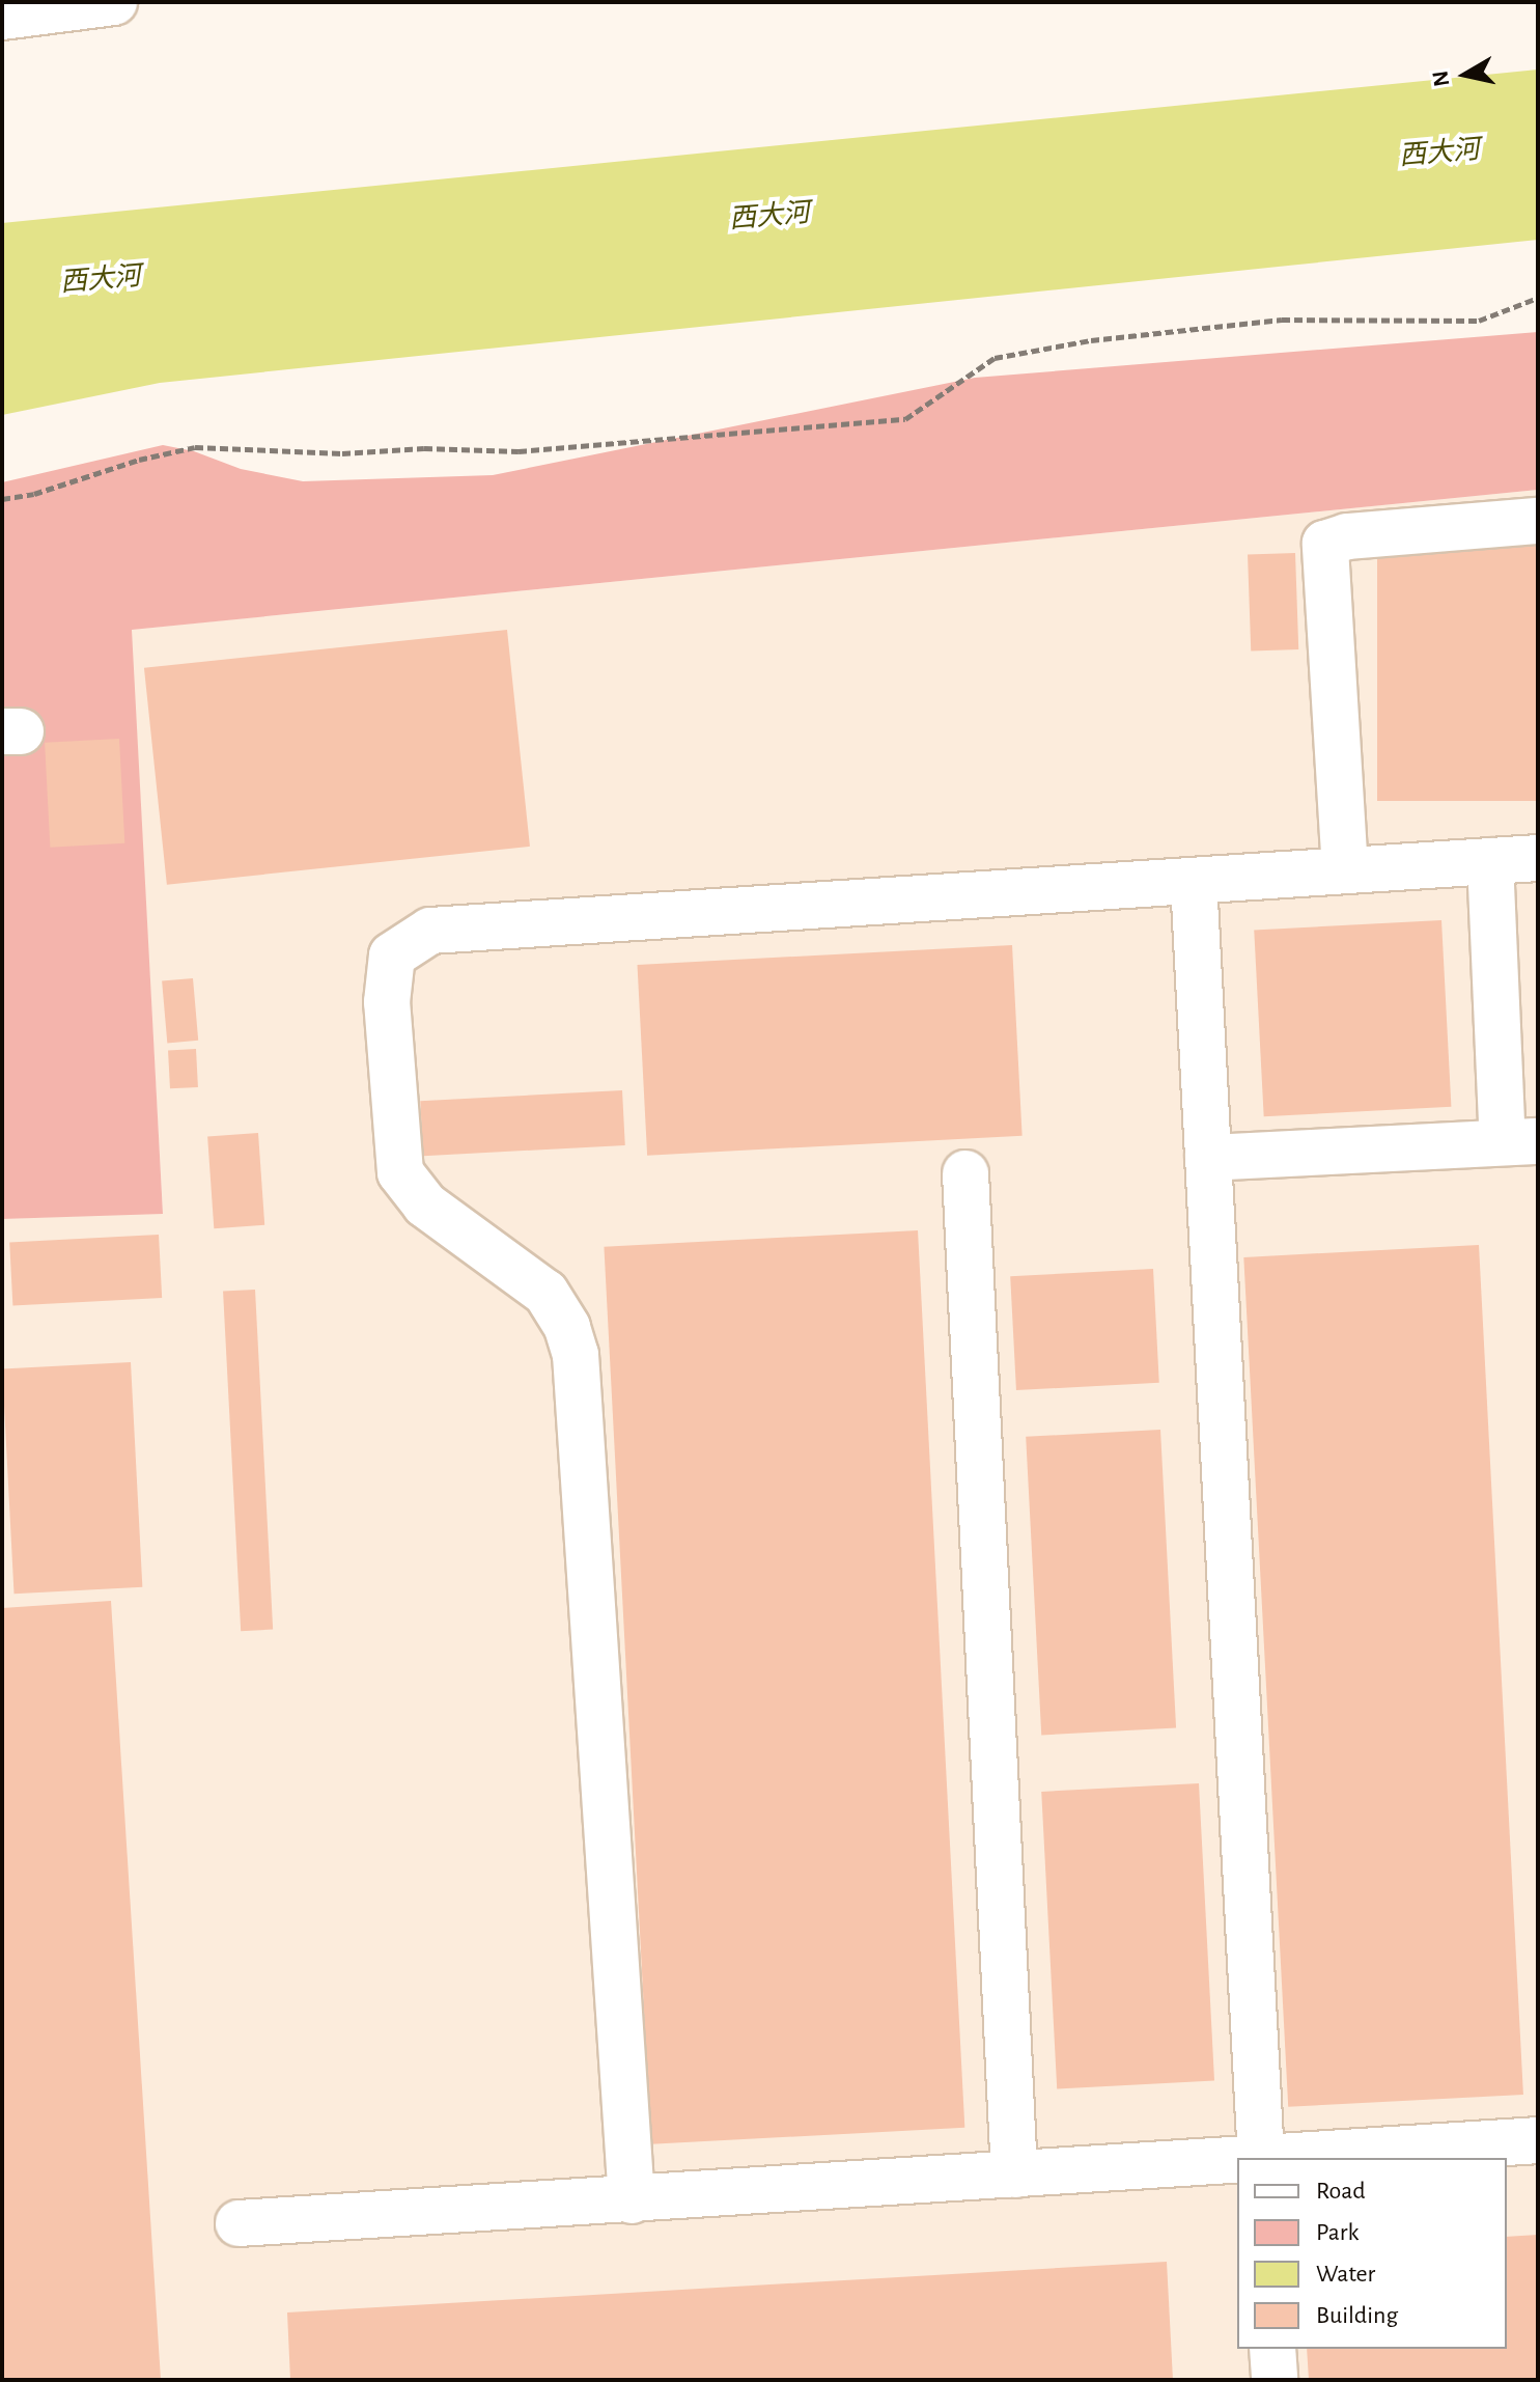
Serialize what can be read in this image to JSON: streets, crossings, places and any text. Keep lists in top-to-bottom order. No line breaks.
{"water":["西大河"],"legend":["Road","Park","Water","Building"],"north":"left"}
